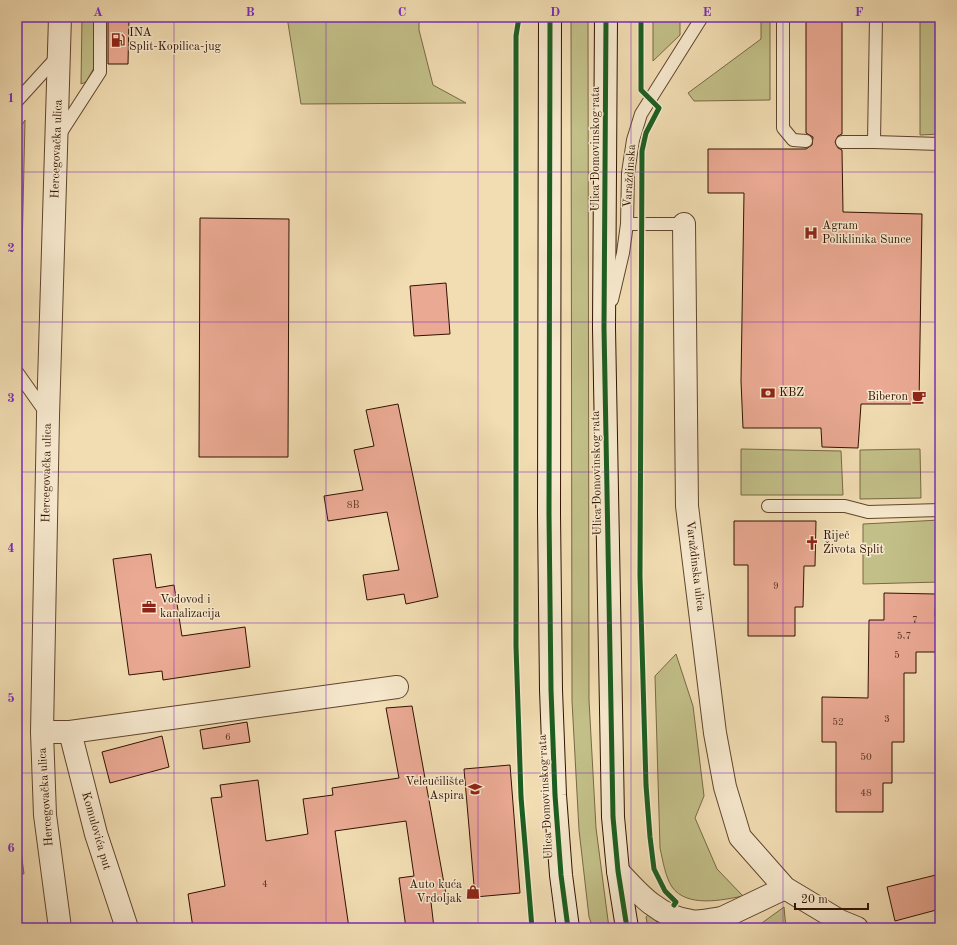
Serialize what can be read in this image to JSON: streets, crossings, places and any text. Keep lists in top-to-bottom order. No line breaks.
{"streets":{"street":["Hercegovačka ulica","Ulica Domovinskog rata","Varaždinska ulica","Komulovića put"],"lane":["Varaždinska"]},"crossings":[["Ulica Domovinskog rata","Varaždinska"]],"places":{"fuel station":["INA Split-Kopilica-jug"],"hospital":["Agram Poliklinika Sunce"],"bank":["KBZ"],"cafe":["Biberon"],"church":["Riječ Života Split"],"office":["Vodovod i kanalizacija"],"school or university":["Veleučilište Aspira"],"shop":["Auto kuća Vrdoljak"]},"house_numbers":["8B","9","7","5,7","5","3","52","6","50","48","4"],"scale_bar":"20 m","grid":{"columns":["A","B","C","D","E","F"],"rows":["1","2","3","4","5","6"]}}
